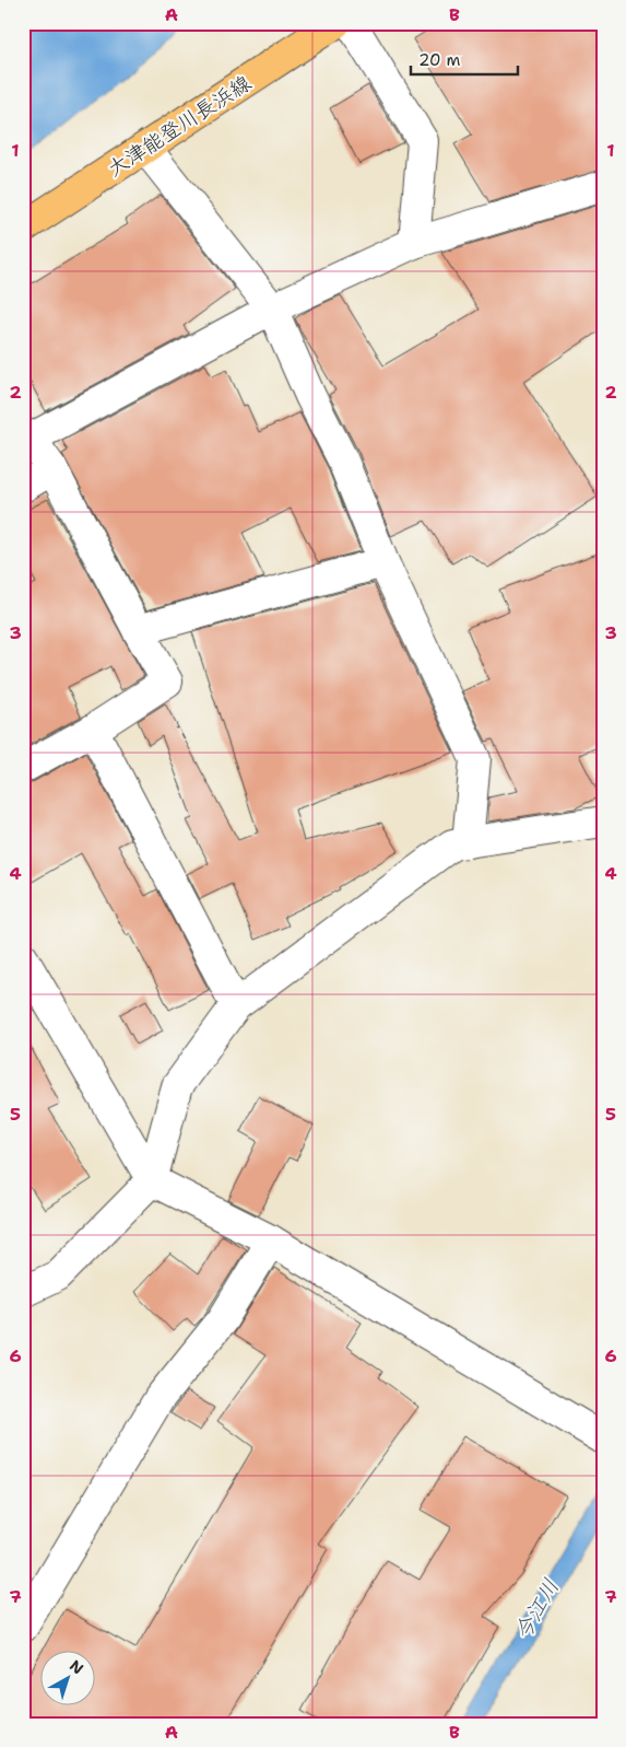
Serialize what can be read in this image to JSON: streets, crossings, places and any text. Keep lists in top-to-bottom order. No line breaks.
{"streets":{"main road":["大津能登川長浜線"]},"water":["今江川"],"scale_bar":"20 m","north":"top right","grid":{"columns":["A","B"],"rows":["1","2","3","4","5","6","7"]}}
